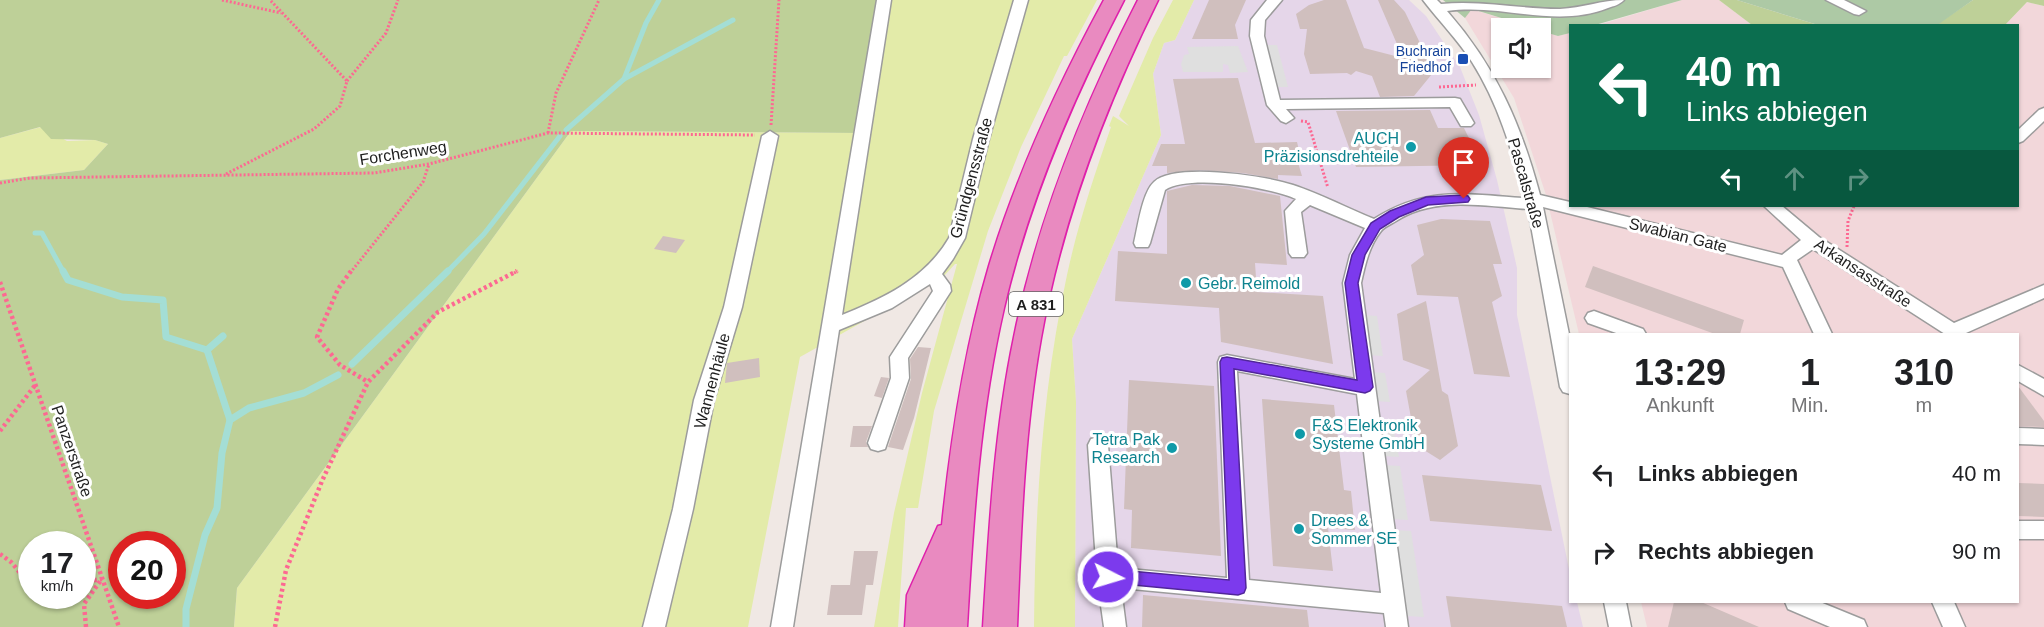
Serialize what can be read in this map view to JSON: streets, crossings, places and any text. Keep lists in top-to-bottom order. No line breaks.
{"streets":{"highway":["A 831"],"street":["Gründgensstraße","Pascalstraße","Swabian Gate","Arkansasstraße","Wannenhäule"],"path":["Forchenweg","Panzerstraße"]},"crossings":[["Forchenweg","Wannenhäule"],["Pascalstraße","Swabian Gate"]],"places":{"transit":["Buchrain Friedhof"],"other":["AUCH Präzisionsdrehteile","Gebr. Reimold","F&S Elektronik Systeme GmbH","Tetra Pak Research","Drees & Sommer SE"]},"page":{"turn":["40 m","Links abbiegen"],"eta":["13:29","Ankunft","1","Min.","310","m"],"list":[{"name":"Links abbiegen","value":"40 m"},{"name":"Rechts abbiegen","value":"90 m"}],"speed":"17 km/h","limit":"20"}}
